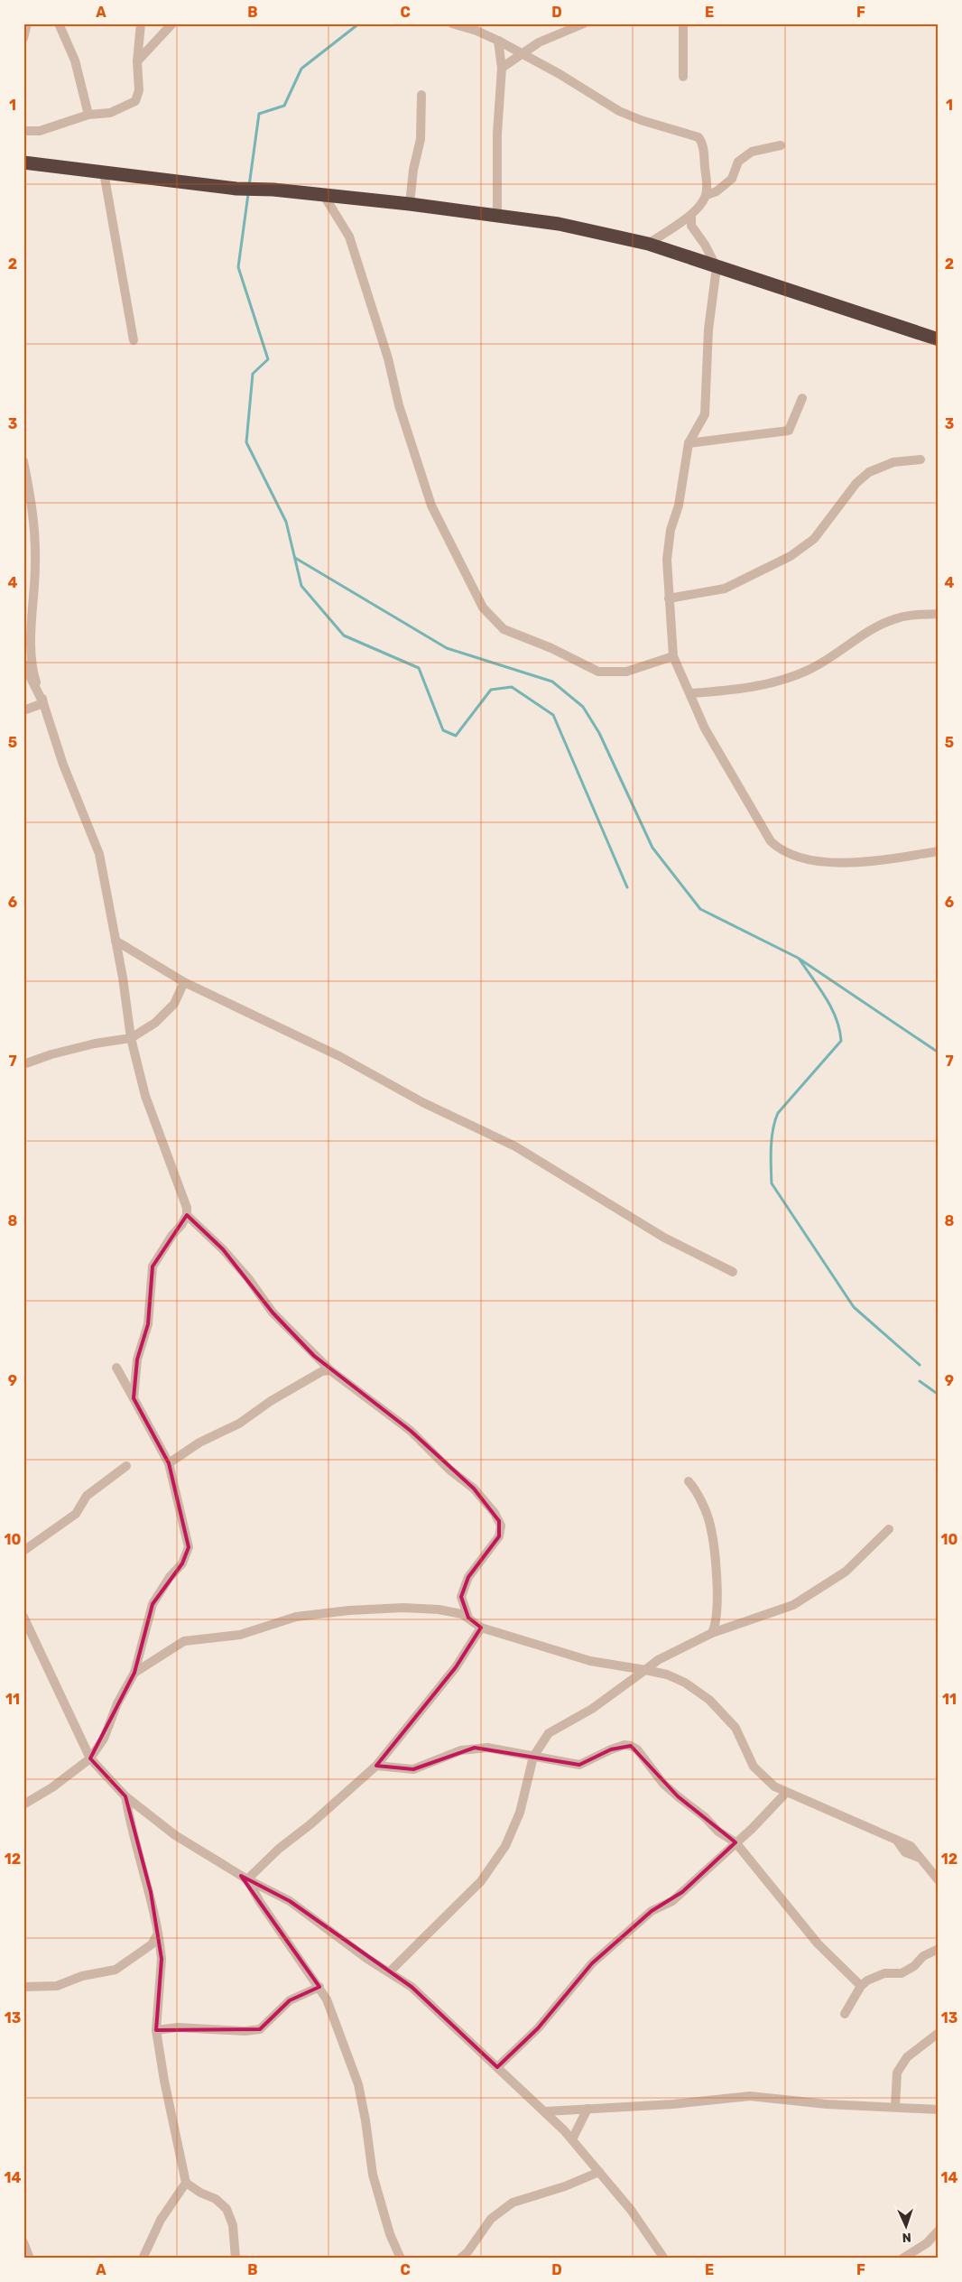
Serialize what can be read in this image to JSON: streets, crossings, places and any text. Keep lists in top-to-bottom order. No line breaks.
{"north":"bottom","grid":{"columns":["A","B","C","D","E","F"],"rows":["1","2","3","4","5","6","7","8","9","10","11","12","13","14"]}}
